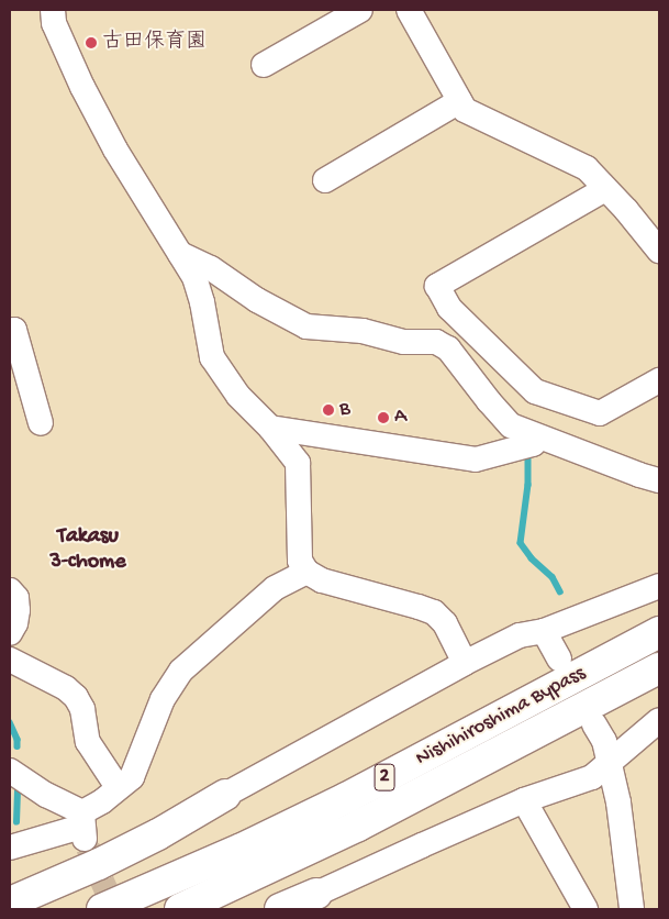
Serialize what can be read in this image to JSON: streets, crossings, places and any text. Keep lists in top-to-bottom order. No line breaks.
{"streets":{"highway":["Nishihiroshima Bypass","2"]},"districts":["Takasu 3-chome"],"places":["古田保育園","B","A"]}
